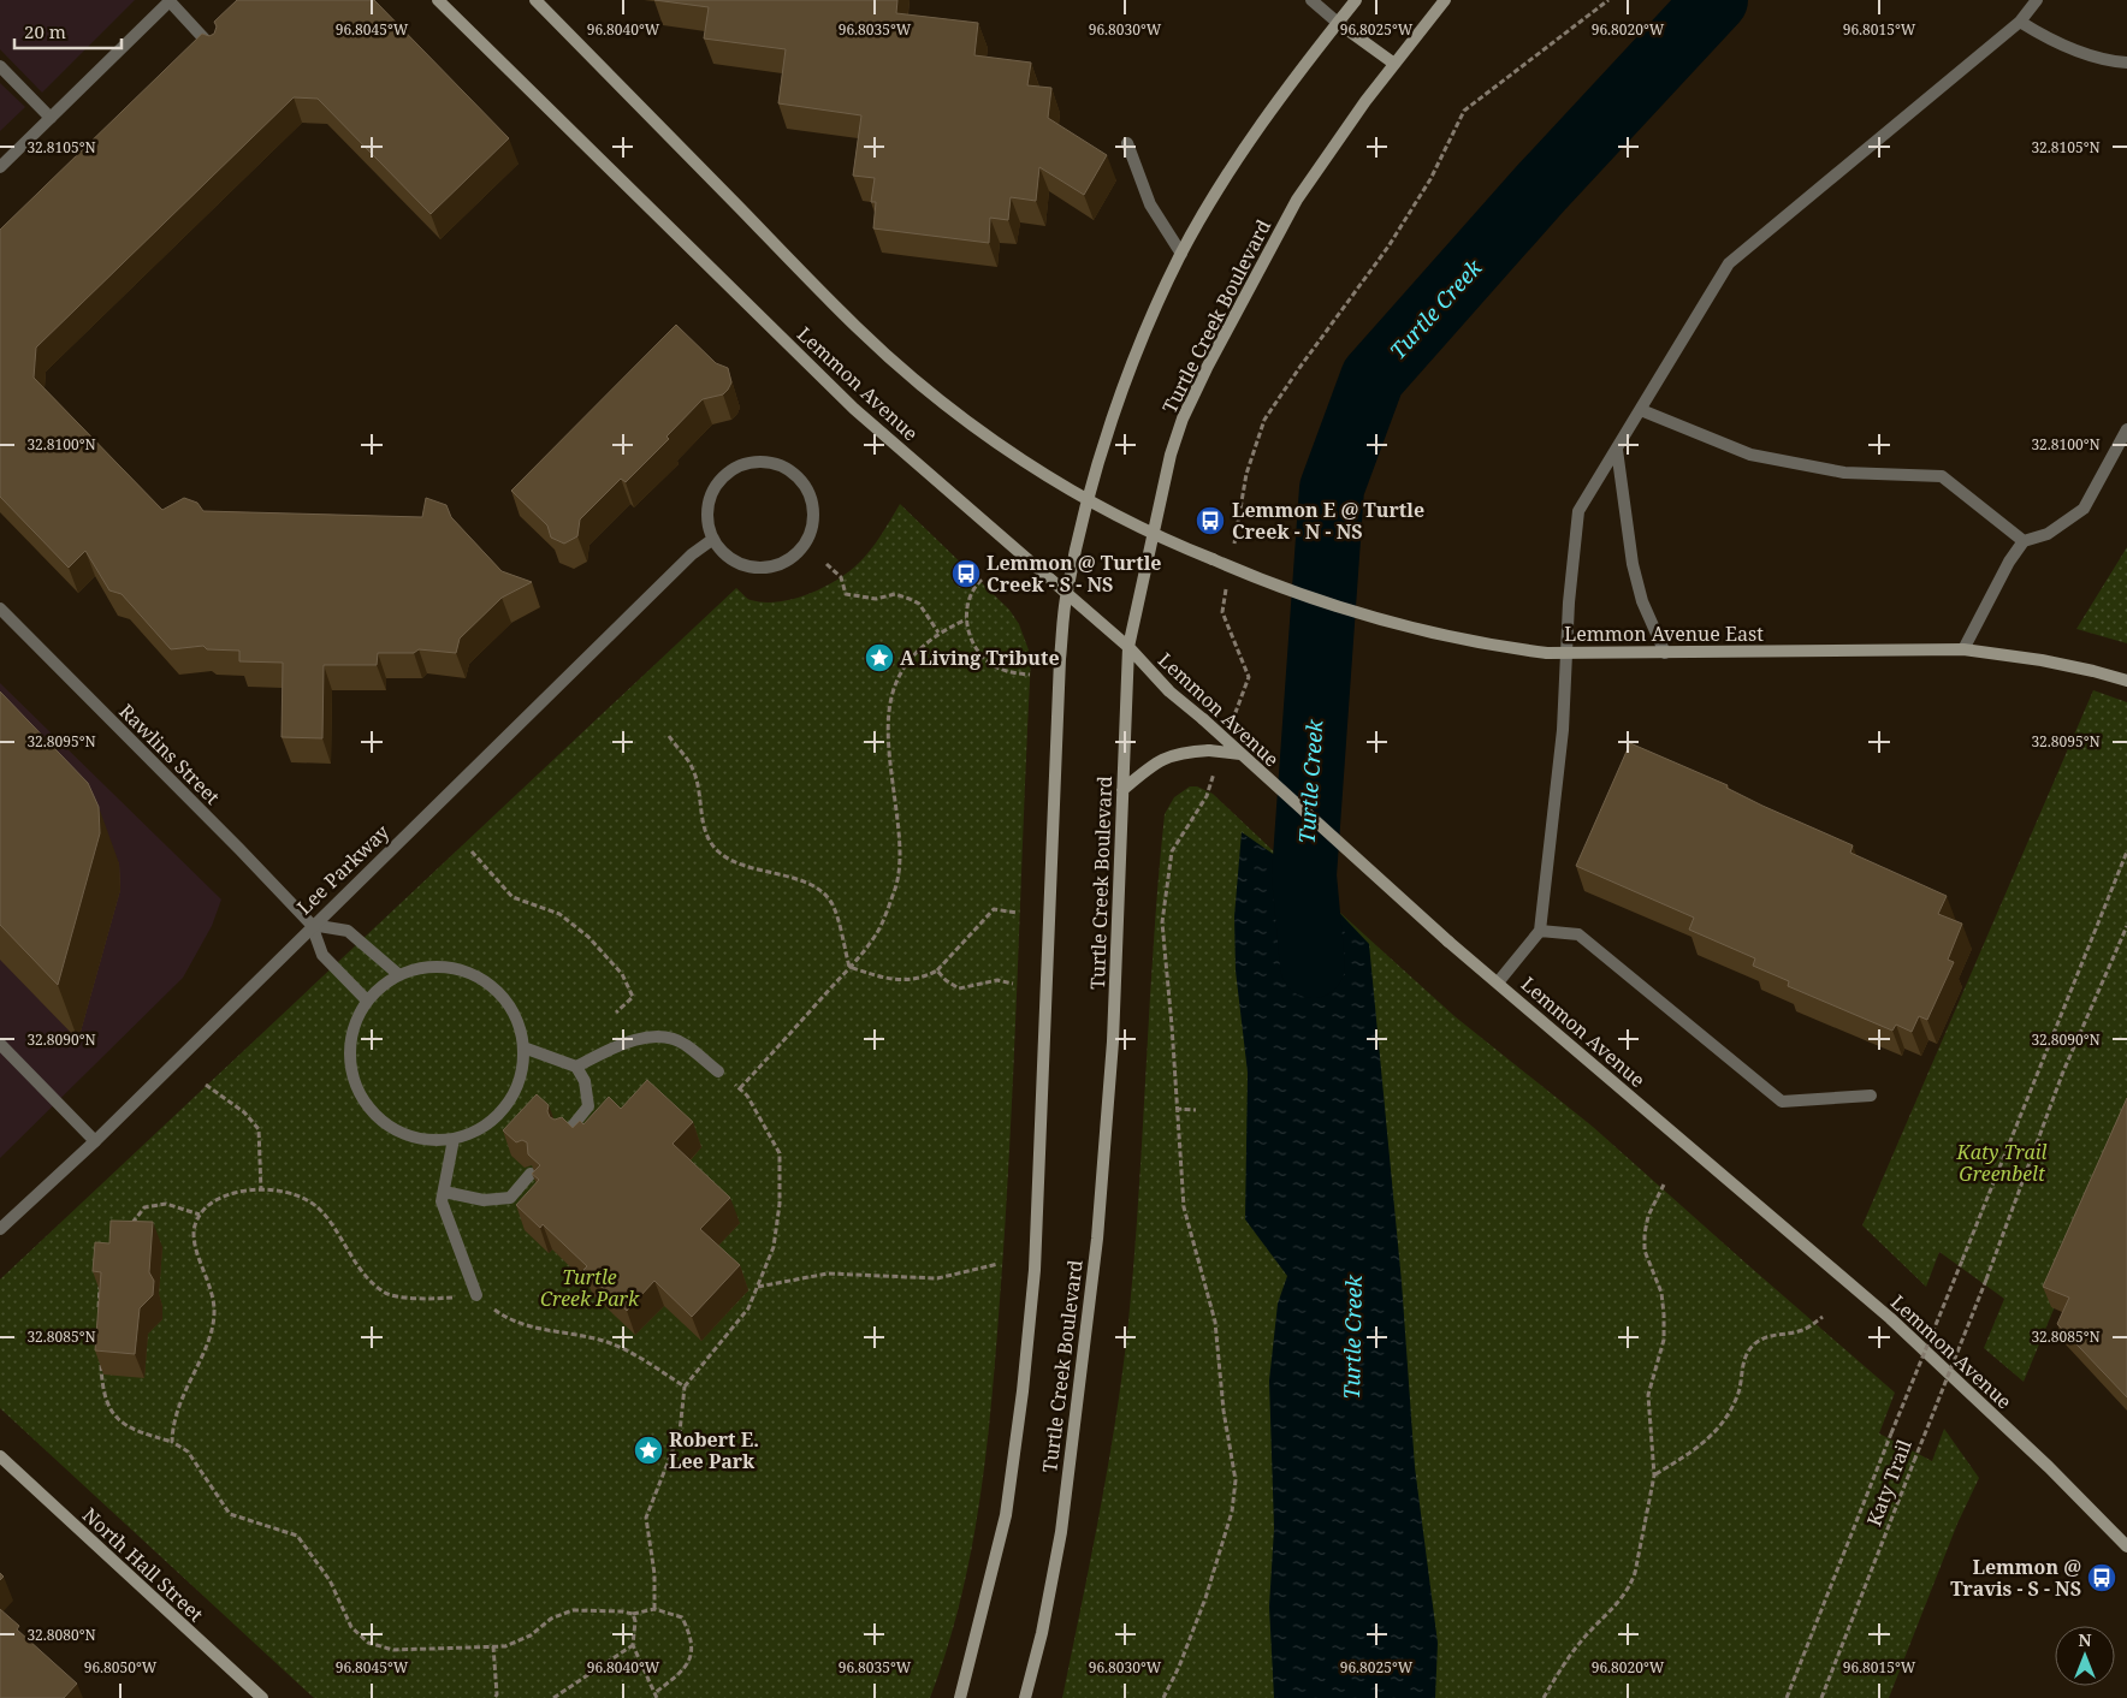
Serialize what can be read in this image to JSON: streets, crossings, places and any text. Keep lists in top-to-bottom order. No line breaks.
{"streets":{"main road":["Turtle Creek Boulevard","Lemmon Avenue","Lemmon Avenue East","North Hall Street"],"street":["Rawlins Street","Lee Parkway"],"path":["Katy Trail"]},"crossings":[["Turtle Creek Boulevard","Lemmon Avenue"],["Lemmon Avenue","Lemmon Avenue East"],["Rawlins Street","Lee Parkway"]],"water":["Turtle Creek"],"parks":["Katy Trail Greenbelt","Turtle Creek Park"],"places":{"bus stop":["Lemmon E @ Turtle Creek - N - NS","Lemmon @ Turtle Creek - S - NS","Lemmon @ Travis - S - NS"],"place":["A Living Tribute","Robert E. Lee Park"]},"scale_bar":"20 m","north":"top","coordinates":["96.8045°W","96.8040°W","96.8035°W","96.8030°W","96.8025°W","96.8020°W","96.8015°W","32.8105°N","32.8100°N","32.8095°N","32.8090°N","32.8085°N","32.8080°N","96.8050°W"]}
